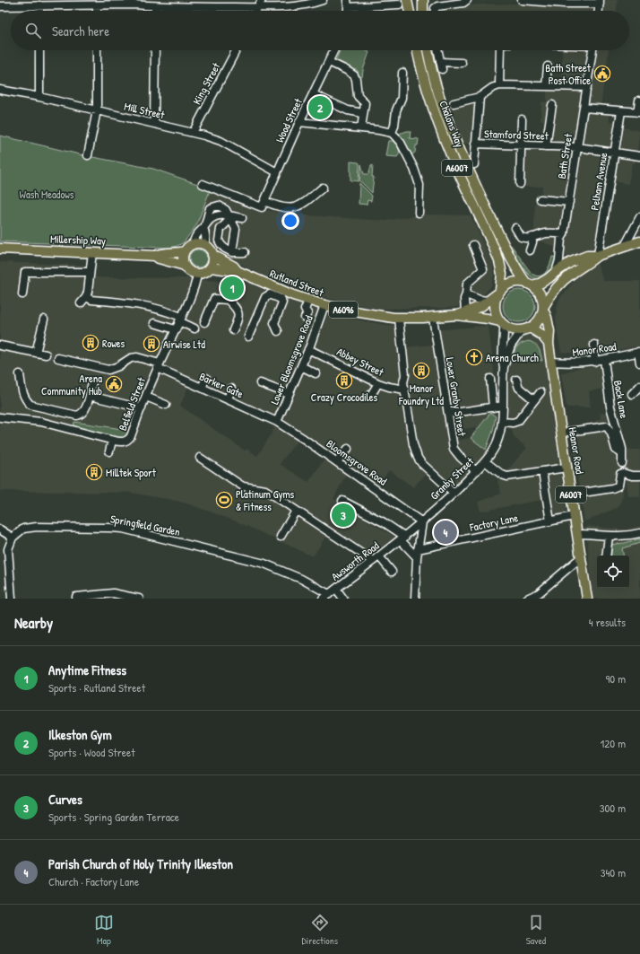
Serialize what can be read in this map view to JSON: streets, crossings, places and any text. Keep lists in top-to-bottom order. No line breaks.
{"streets":{"main road":["Chalons Way","A6007","Millership Way","Rutland Street","A6096","Heanor Road"],"street":["King Street","Mill Street","Wood Street","Stamford Street","Bath Street","Pelham Avenue","Manor Road","Lower Bloomsgrove Road","Abbey Street","Barker Gate","Lower Granby Street","Back Lane","Belfield Street","Bloomsgrove Road","Granby Street","Factory Lane","Springfield Garden","Awsworth Road"]},"crossings":[["King Street","Mill Street"],["Mill Street","Wood Street"],["Chalons Way","A6007"],["Chalons Way","Rutland Street"],["Chalons Way","Granby Street"],["Stamford Street","Bath Street"],["Stamford Street","Pelham Avenue"],["A6007","Rutland Street"],["A6007","Manor Road"],["A6007","Heanor Road"],["A6007","Granby Street"],["Millership Way","Rutland Street"],["Millership Way","A6096"],["Millership Way","Belfield Street"],["Rutland Street","A6096"],["Rutland Street","Lower Bloomsgrove Road"],["Rutland Street","Lower Granby Street"],["Rutland Street","Belfield Street"],["Rutland Street","Granby Street"],["A6096","Belfield Street"],["Manor Road","Back Lane"],["Manor Road","Heanor Road"],["Lower Bloomsgrove Road","Abbey Street"],["Lower Bloomsgrove Road","Barker Gate"],["Lower Bloomsgrove Road","Bloomsgrove Road"],["Barker Gate","Belfield Street"],["Barker Gate","Bloomsgrove Road"],["Lower Granby Street","Granby Street"],["Heanor Road","Factory Lane"],["Bloomsgrove Road","Granby Street"],["Granby Street","Awsworth Road"],["Springfield Garden","Awsworth Road"]],"parks":["Wash Meadows"],"places":{"public building":["Bath Street Post Office","Arena Community Hub"],"building":["Rowes","Airwise Ltd","Manor Foundry Ltd","Crazy Crocodiles","Milltek Sport"],"church":["Arena Church"],"sports":["Platinum Gyms & Fitness"]},"page":{"search":"Search here","pins":["2","1","3","4"],"heading":["Nearby","4 results"],"list":[{"mark":"1","name":"Anytime Fitness","note":"Sports · Rutland Street","value":"90 m"},{"mark":"2","name":"Ilkeston Gym","note":"Sports · Wood Street","value":"120 m"},{"mark":"3","name":"Curves","note":"Sports · Spring Garden Terrace","value":"300 m"},{"mark":"4","name":"Parish Church of Holy Trinity Ilkeston","note":"Church · Factory Lane","value":"340 m"}],"nav":["Map","Directions","Saved"]}}
